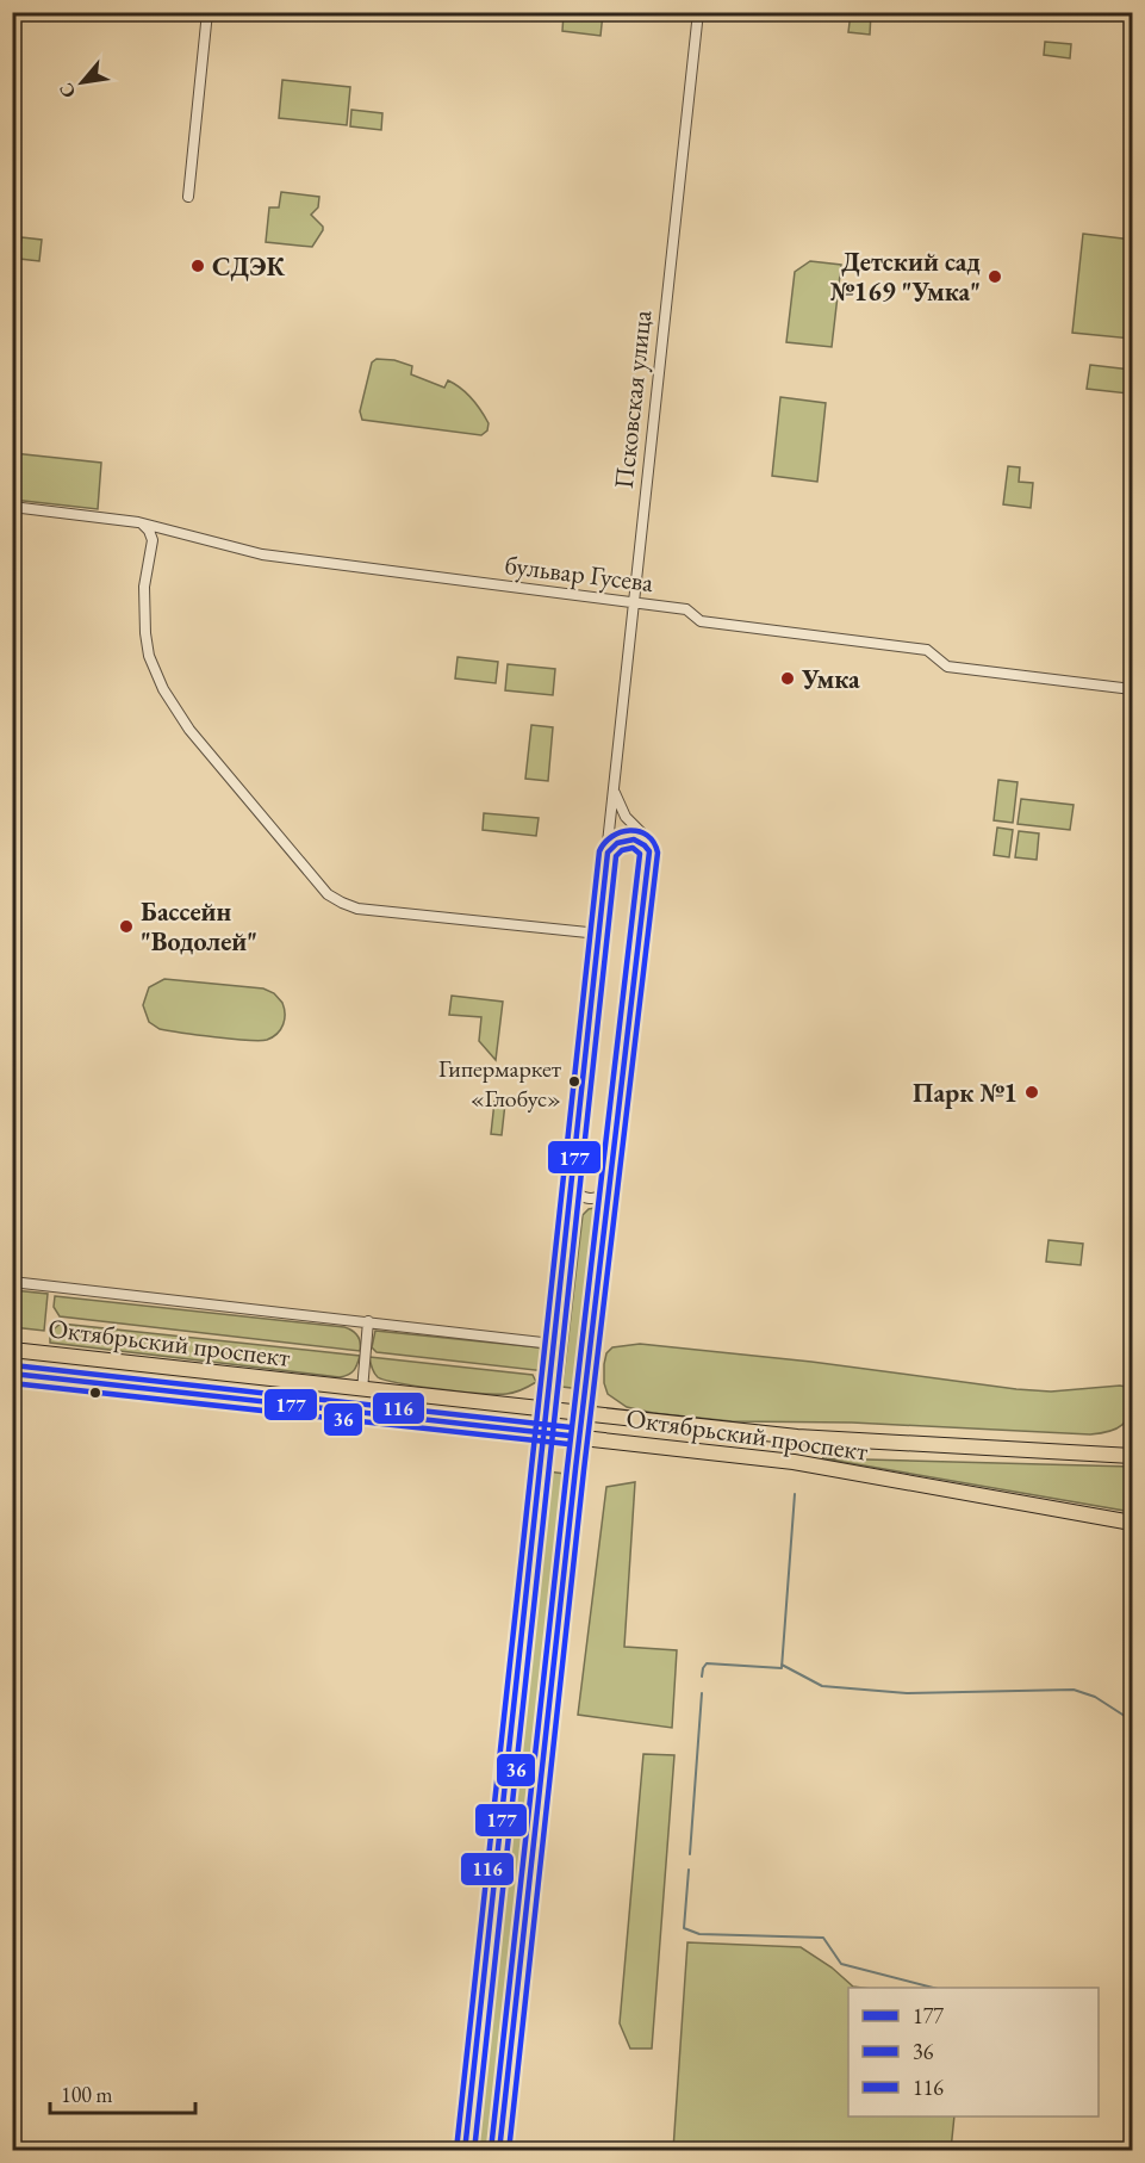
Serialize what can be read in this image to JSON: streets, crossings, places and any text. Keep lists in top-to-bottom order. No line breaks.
{"streets":{"main road":["Псковская улица","Октябрьский проспект"],"street":["бульвар Гусева"]},"crossings":[["Псковская улица","бульвар Гусева"],["Псковская улица","Октябрьский проспект"]],"places":["СДЭК","Детский сад №169 \"Умка\"","Умка","Бассейн \"Водолей\"","Гипермаркет «Глобус»","Парк №1"],"lines":["transit line 116","transit line 177","transit line 36"],"legend":["177","36","116"],"scale_bar":"100 m","north":"bottom left"}
